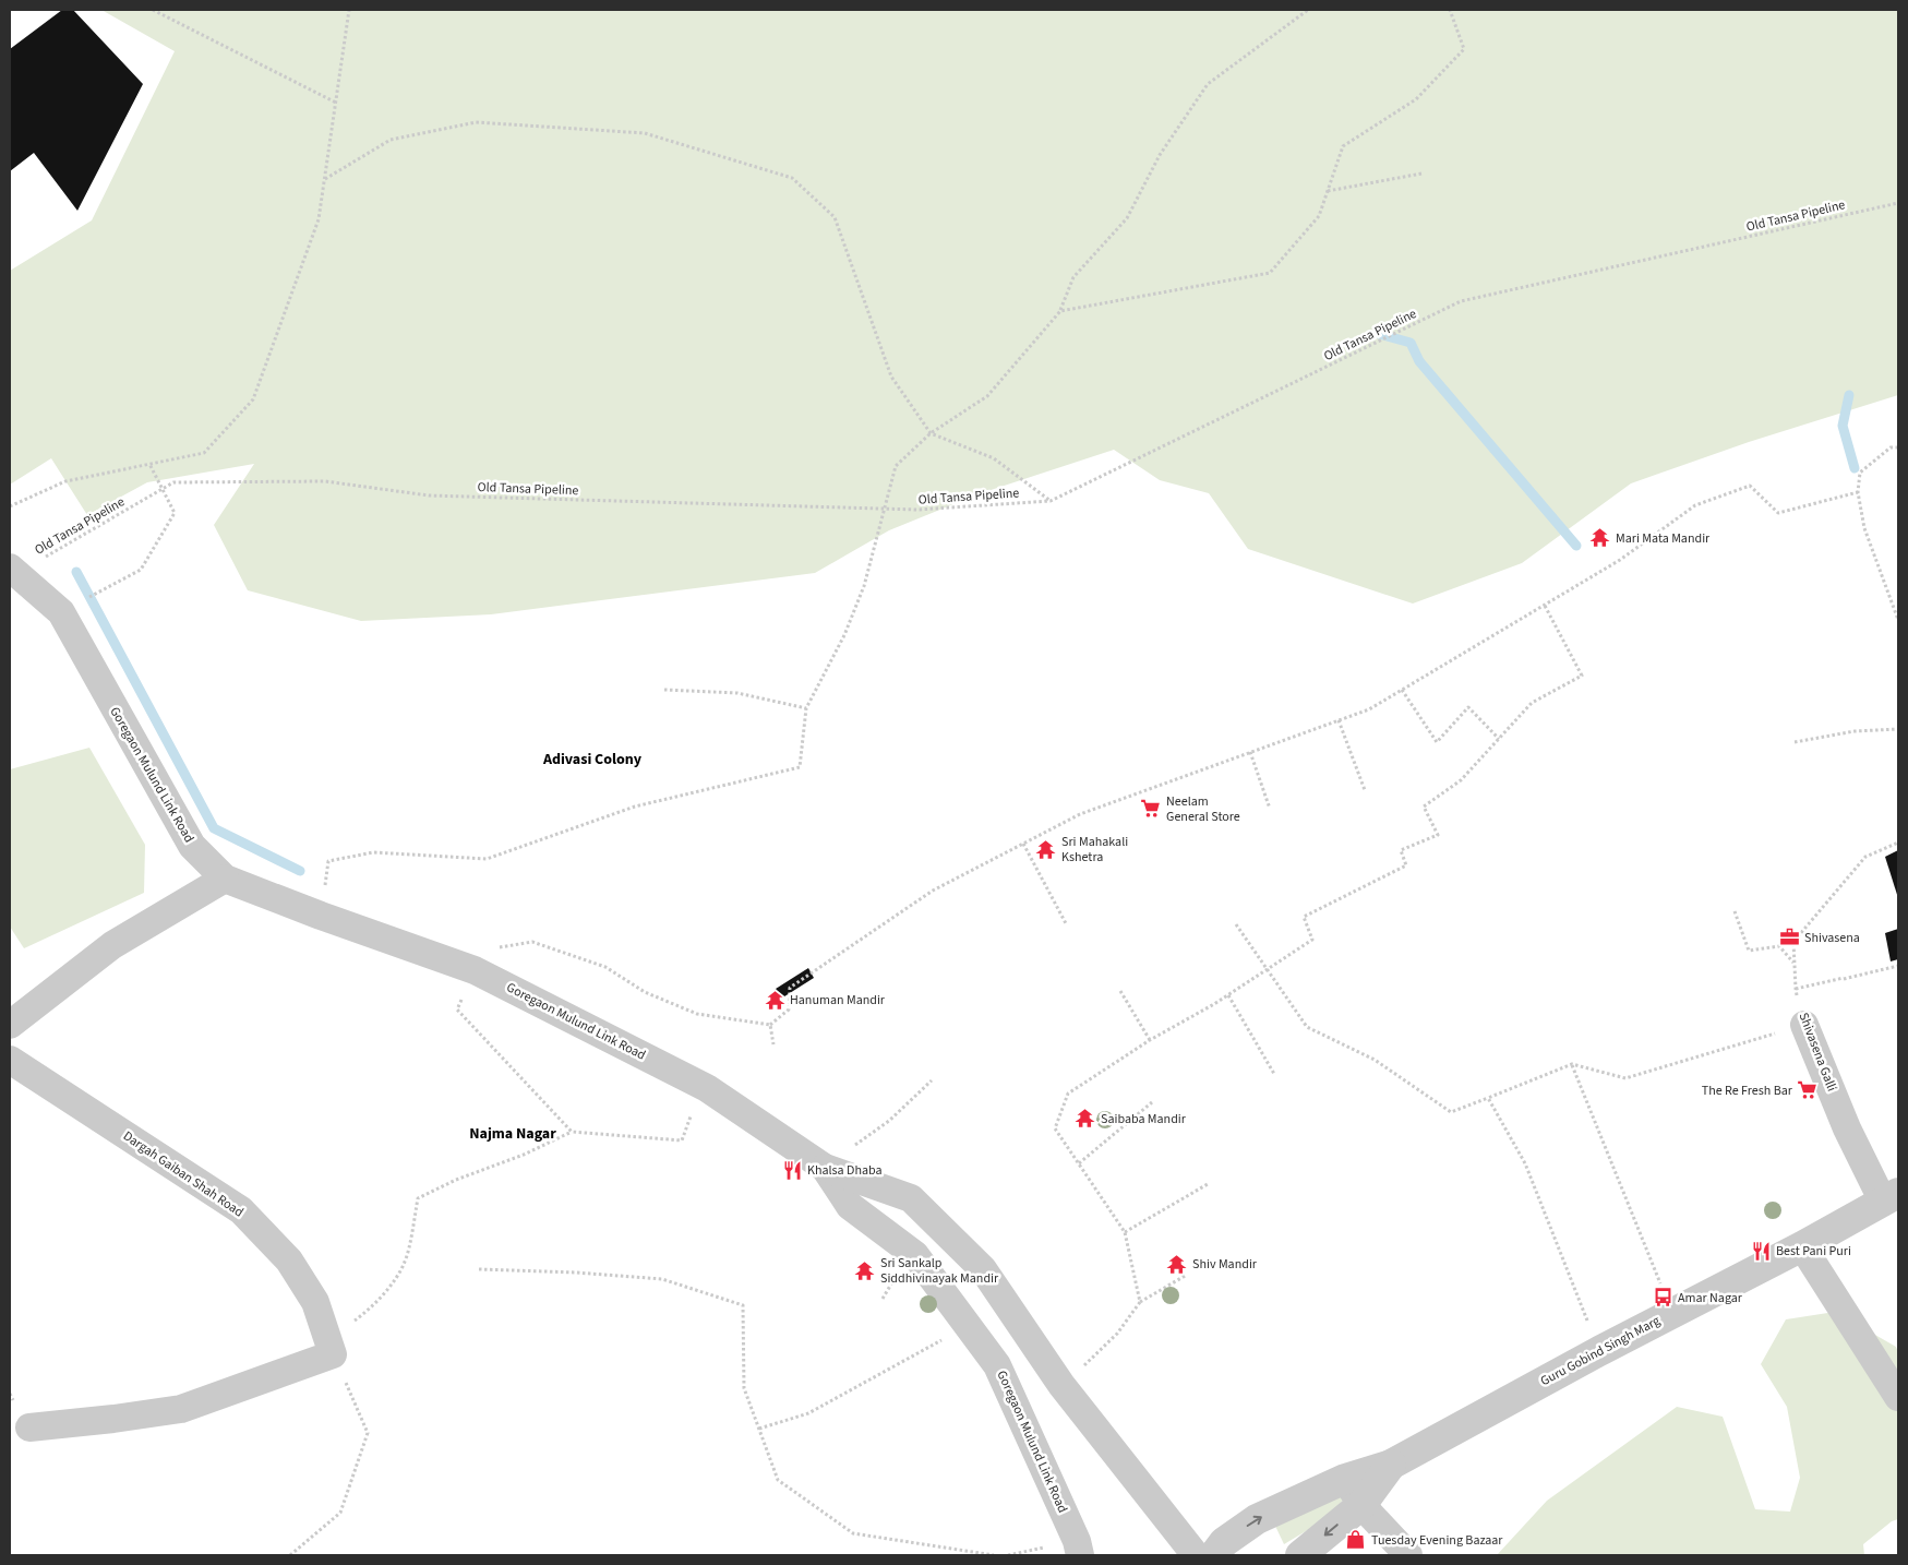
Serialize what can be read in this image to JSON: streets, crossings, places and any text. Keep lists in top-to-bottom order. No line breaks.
{"streets":{"street":["Goregaon Mulund Link Road","Shivasena Galli","Dargah Gaiban Shah Road","Guru Gobind Singh Marg"],"path":["Old Tansa Pipeline"]},"crossings":[["Shivasena Galli","Guru Gobind Singh Marg"]],"districts":["Adivasi Colony","Najma Nagar"],"places":{"temple":["Mari Mata Mandir","Sri Mahakali Kshetra","Hanuman Mandir","Saibaba Mandir","Shiv Mandir","Sri Sankalp Siddhivinayak Mandir"],"supermarket":["Neelam General Store","The Re Fresh Bar"],"office":["Shivasena"],"restaurant":["Khalsa Dhaba","Best Pani Puri"],"bus stop":["Amar Nagar"],"shop":["Tuesday Evening Bazaar"]}}
